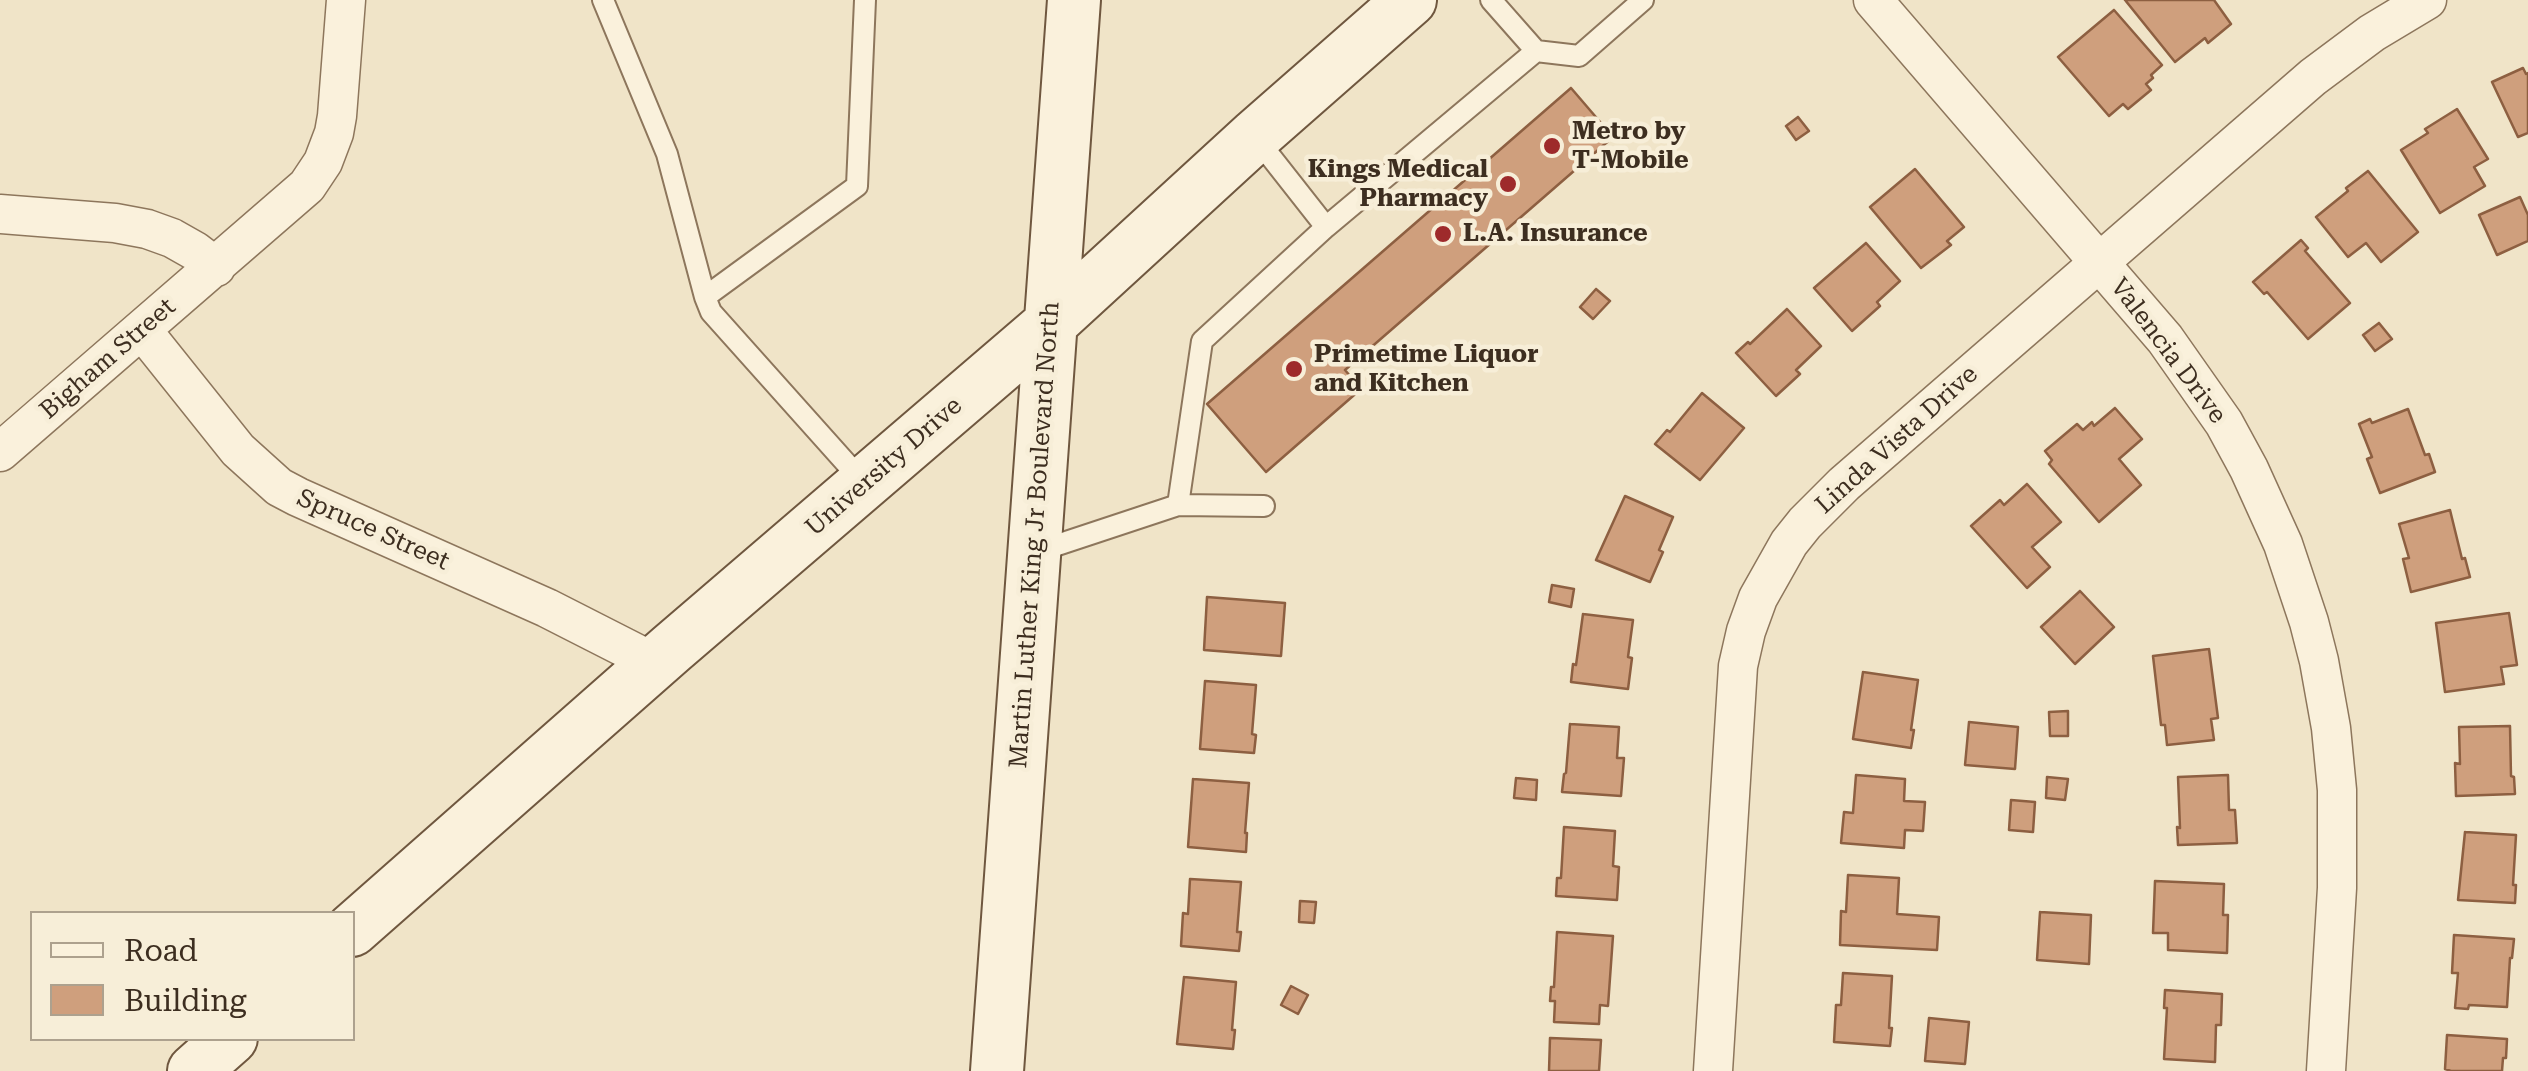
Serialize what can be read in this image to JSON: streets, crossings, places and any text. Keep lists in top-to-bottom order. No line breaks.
{"streets":{"main road":["University Drive","Martin Luther King Jr Boulevard North"],"street":["Valencia Drive","Bigham Street","Linda Vista Drive","Spruce Street"]},"crossings":[["Valencia Drive","Linda Vista Drive"],["Bigham Street","Spruce Street"],["University Drive","Spruce Street"],["University Drive","Martin Luther King Jr Boulevard North"]],"places":["Metro by T-Mobile","Kings Medical Pharmacy","L.A. Insurance","Primetime Liquor and Kitchen"],"legend":["Road","Building"]}
